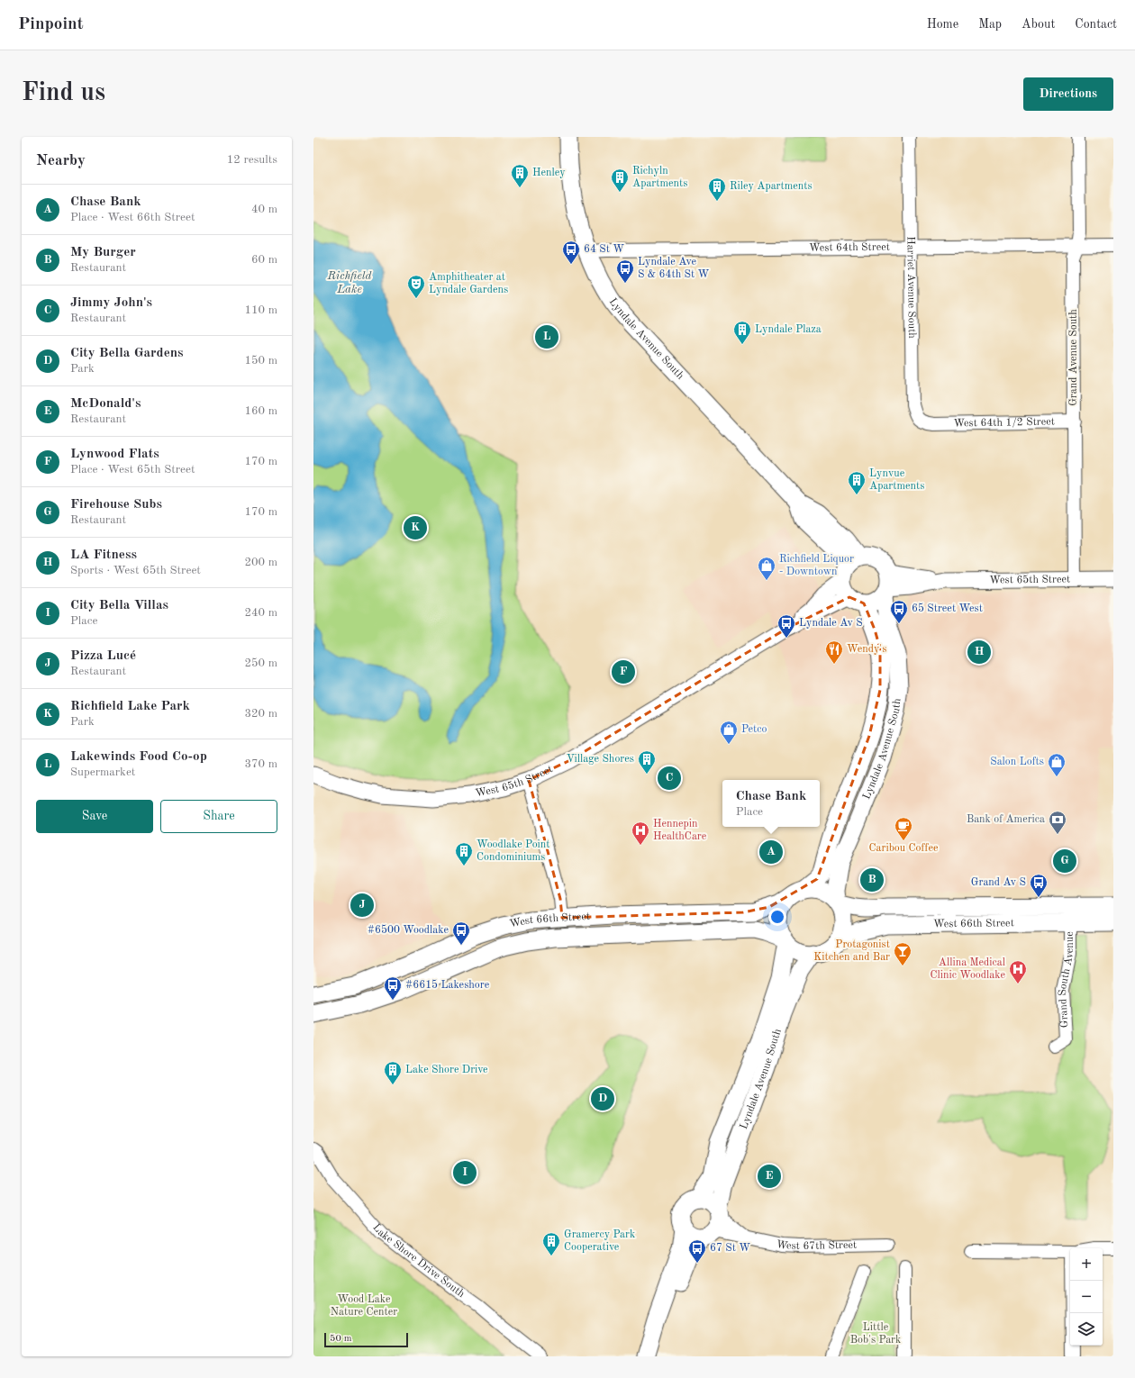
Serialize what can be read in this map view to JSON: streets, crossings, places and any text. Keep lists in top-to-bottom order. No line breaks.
{"streets":{"main road":["Lyndale Avenue South","West 66th Street"],"street":["West 64th Street","Harriet Avenue South","Grand Avenue South","West 64th 1/2 Street","West 65th Street","Grand South Avenue","West 67th Street","Lake Shore Drive South"]},"crossings":[["West 64th Street","Harriet Avenue South"],["West 64th Street","Lyndale Avenue South"],["West 64th Street","Grand Avenue South"],["Harriet Avenue South","West 64th 1/2 Street"],["Lyndale Avenue South","West 65th Street"],["Lyndale Avenue South","West 66th Street"],["Lyndale Avenue South","West 67th Street"],["Grand Avenue South","West 64th 1/2 Street"],["Grand Avenue South","West 65th Street"],["West 66th Street","Grand South Avenue"]],"water":["Richfield Lake"],"parks":["Wood Lake Nature Center","Little Bob's Park"],"places":{"building":["Henley","Richyln Apartments","Riley Apartments","Lyndale Plaza","Lynvue Apartments","Village Shores","Woodlake Point Condominiums","Lake Shore Drive","Gramercy Park Cooperative"],"bus stop":["64 St W","Lyndale Ave S & 64th St W","65 Street West","Lyndale Av S","Grand Av S","#6500 Woodlake","#6615 Lakeshore","67 St W"],"theatre":["Amphitheater at Lyndale Gardens"],"shop":["Richfield Liquor - Downtown","Petco","Salon Lofts"],"restaurant":["Wendy's"],"bank":["Bank of America"],"cafe":["Caribou Coffee"],"hospital":["Hennepin HealthCare","Allina Medical Clinic Woodlake"],"bar":["Protagonist Kitchen and Bar"]},"scale_bar":"50 m","page":{"header":"Pinpoint","nav":["Home","Map","About","Contact"],"buttons":["Directions",["Save","Share"]],"title":"Find us","heading":["Nearby","12 results"],"list":[{"mark":"A","name":"Chase Bank","note":"Place · West 66th Street","value":"40 m"},{"mark":"B","name":"My Burger","note":"Restaurant","value":"60 m"},{"mark":"C","name":"Jimmy John's","note":"Restaurant","value":"110 m"},{"mark":"D","name":"City Bella Gardens","note":"Park","value":"150 m"},{"mark":"E","name":"McDonald's","note":"Restaurant","value":"160 m"},{"mark":"F","name":"Lynwood Flats","note":"Place · West 65th Street","value":"170 m"},{"mark":"G","name":"Firehouse Subs","note":"Restaurant","value":"170 m"},{"mark":"H","name":"LA Fitness","note":"Sports · West 65th Street","value":"200 m"},{"mark":"I","name":"City Bella Villas","note":"Place","value":"240 m"},{"mark":"J","name":"Pizza Lucé","note":"Restaurant","value":"250 m"},{"mark":"K","name":"Richfield Lake Park","note":"Park","value":"320 m"},{"mark":"L","name":"Lakewinds Food Co-op","note":"Supermarket","value":"370 m"}],"pins":["L","K","H","F","C","A","G","B","J","D","I","E"],"popup":["Chase Bank","Place"],"map_buttons":["+","−"],"scale":"50 m"}}
